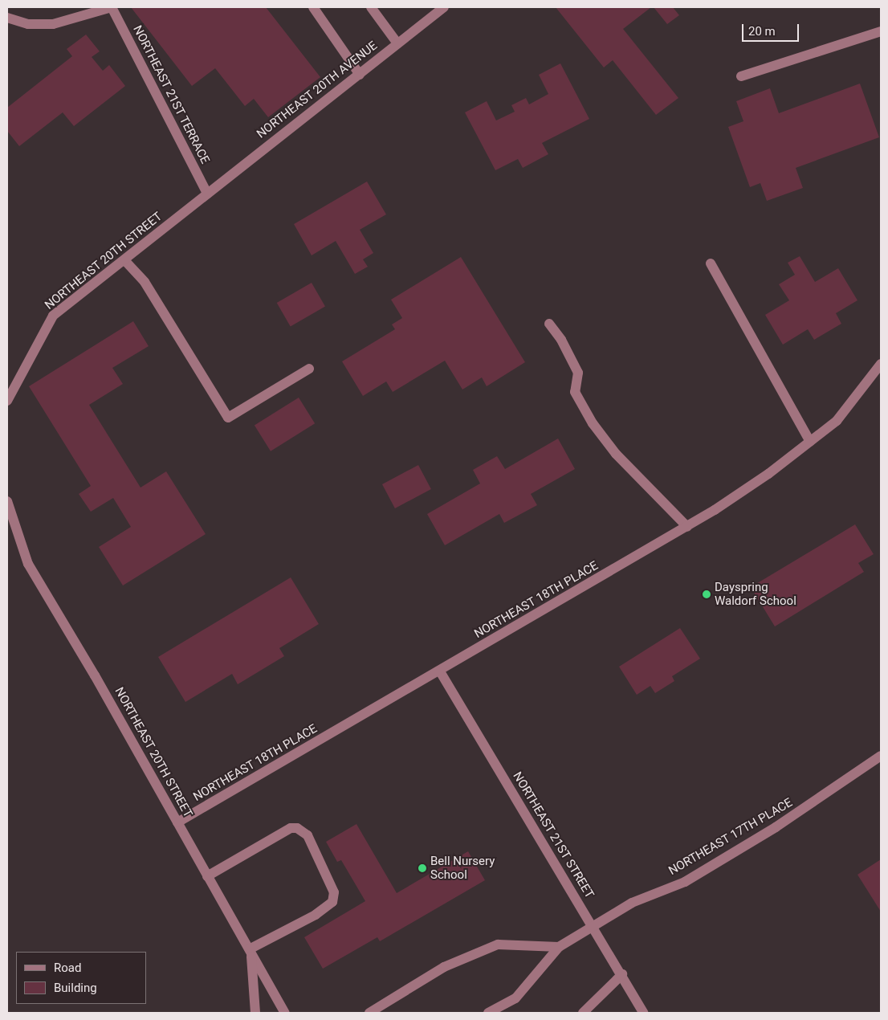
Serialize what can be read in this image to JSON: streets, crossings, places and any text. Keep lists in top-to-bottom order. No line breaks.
{"streets":{"lane":["NORTHEAST 20TH AVENUE","NORTHEAST 21ST TERRACE","NORTHEAST 20TH STREET","NORTHEAST 18TH PLACE","NORTHEAST 21ST STREET","NORTHEAST 17TH PLACE"]},"crossings":[["NORTHEAST 20TH AVENUE","NORTHEAST 21ST TERRACE"],["NORTHEAST 20TH AVENUE","NORTHEAST 20TH STREET"],["NORTHEAST 21ST TERRACE","NORTHEAST 20TH STREET"],["NORTHEAST 20TH STREET","NORTHEAST 18TH PLACE"],["NORTHEAST 18TH PLACE","NORTHEAST 21ST STREET"],["NORTHEAST 21ST STREET","NORTHEAST 17TH PLACE"]],"places":["Dayspring Waldorf School","Bell Nursery School"],"legend":["Road","Building"],"scale_bar":"20 m"}
